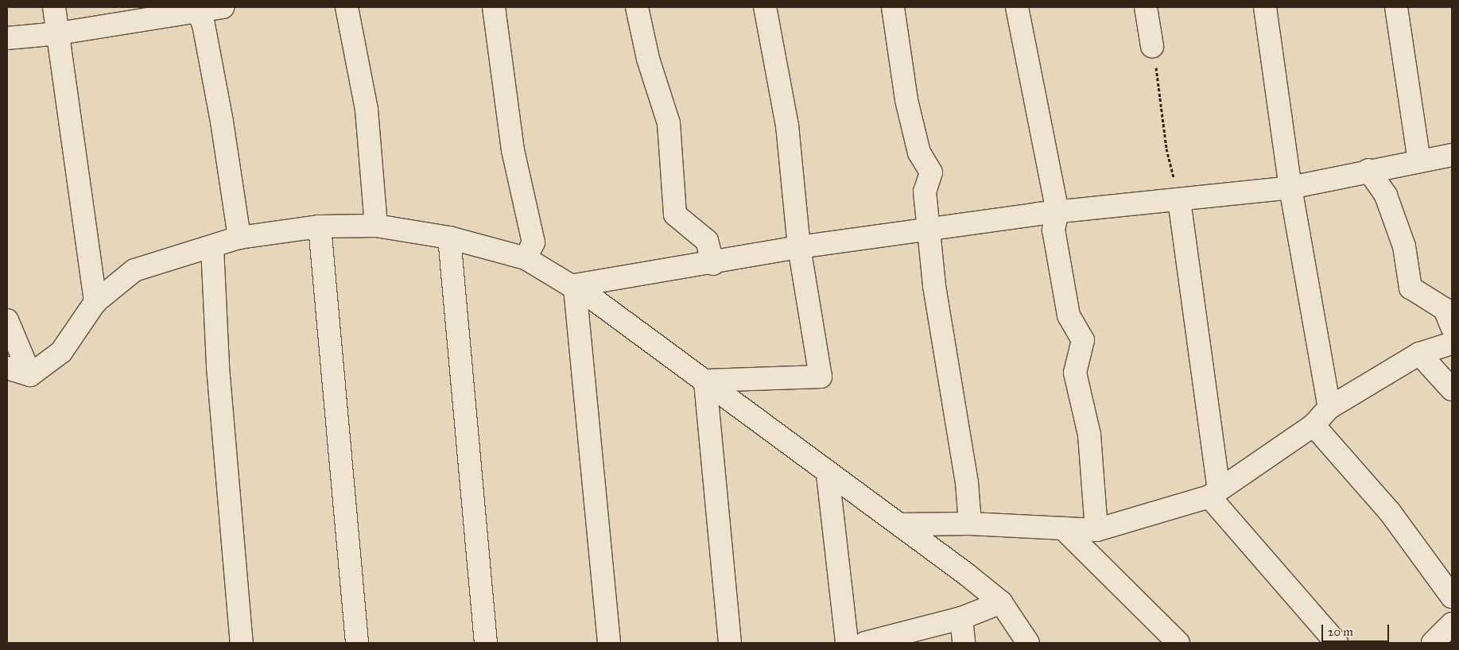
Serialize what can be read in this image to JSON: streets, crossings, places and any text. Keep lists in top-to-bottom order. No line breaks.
{"scale_bar":"20 m"}
